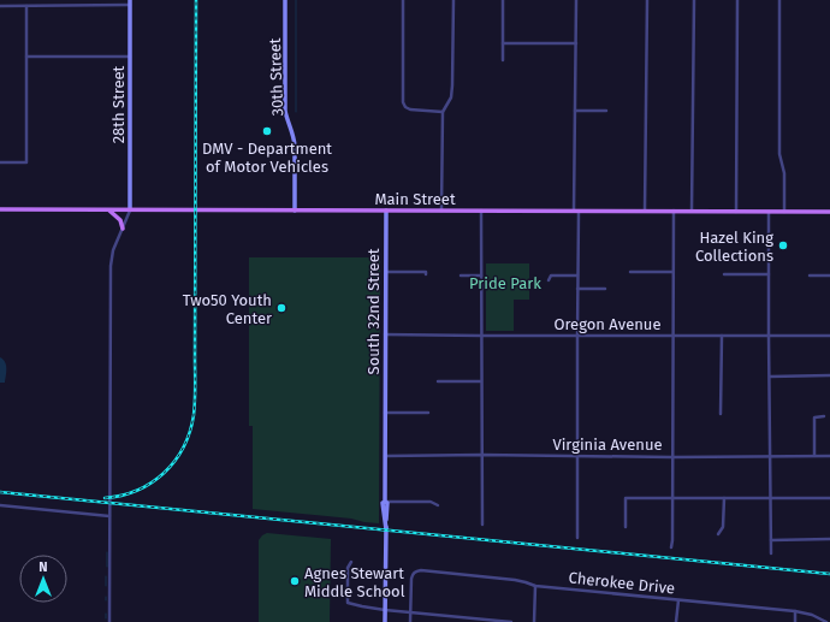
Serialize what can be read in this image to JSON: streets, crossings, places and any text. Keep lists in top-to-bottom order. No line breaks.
{"streets":{"main road":["Main Street"],"street":["30th Street","28th Street","South 32nd Street","Oregon Avenue","Virginia Avenue","Cherokee Drive"]},"crossings":[["30th Street","Main Street"],["28th Street","Main Street"],["Main Street","South 32nd Street"],["South 32nd Street","Oregon Avenue"],["South 32nd Street","Virginia Avenue"]],"parks":["Pride Park"],"places":["DMV - Department of Motor Vehicles","Hazel King Collections","Two50 Youth Center","Agnes Stewart Middle School"],"north":"top"}
